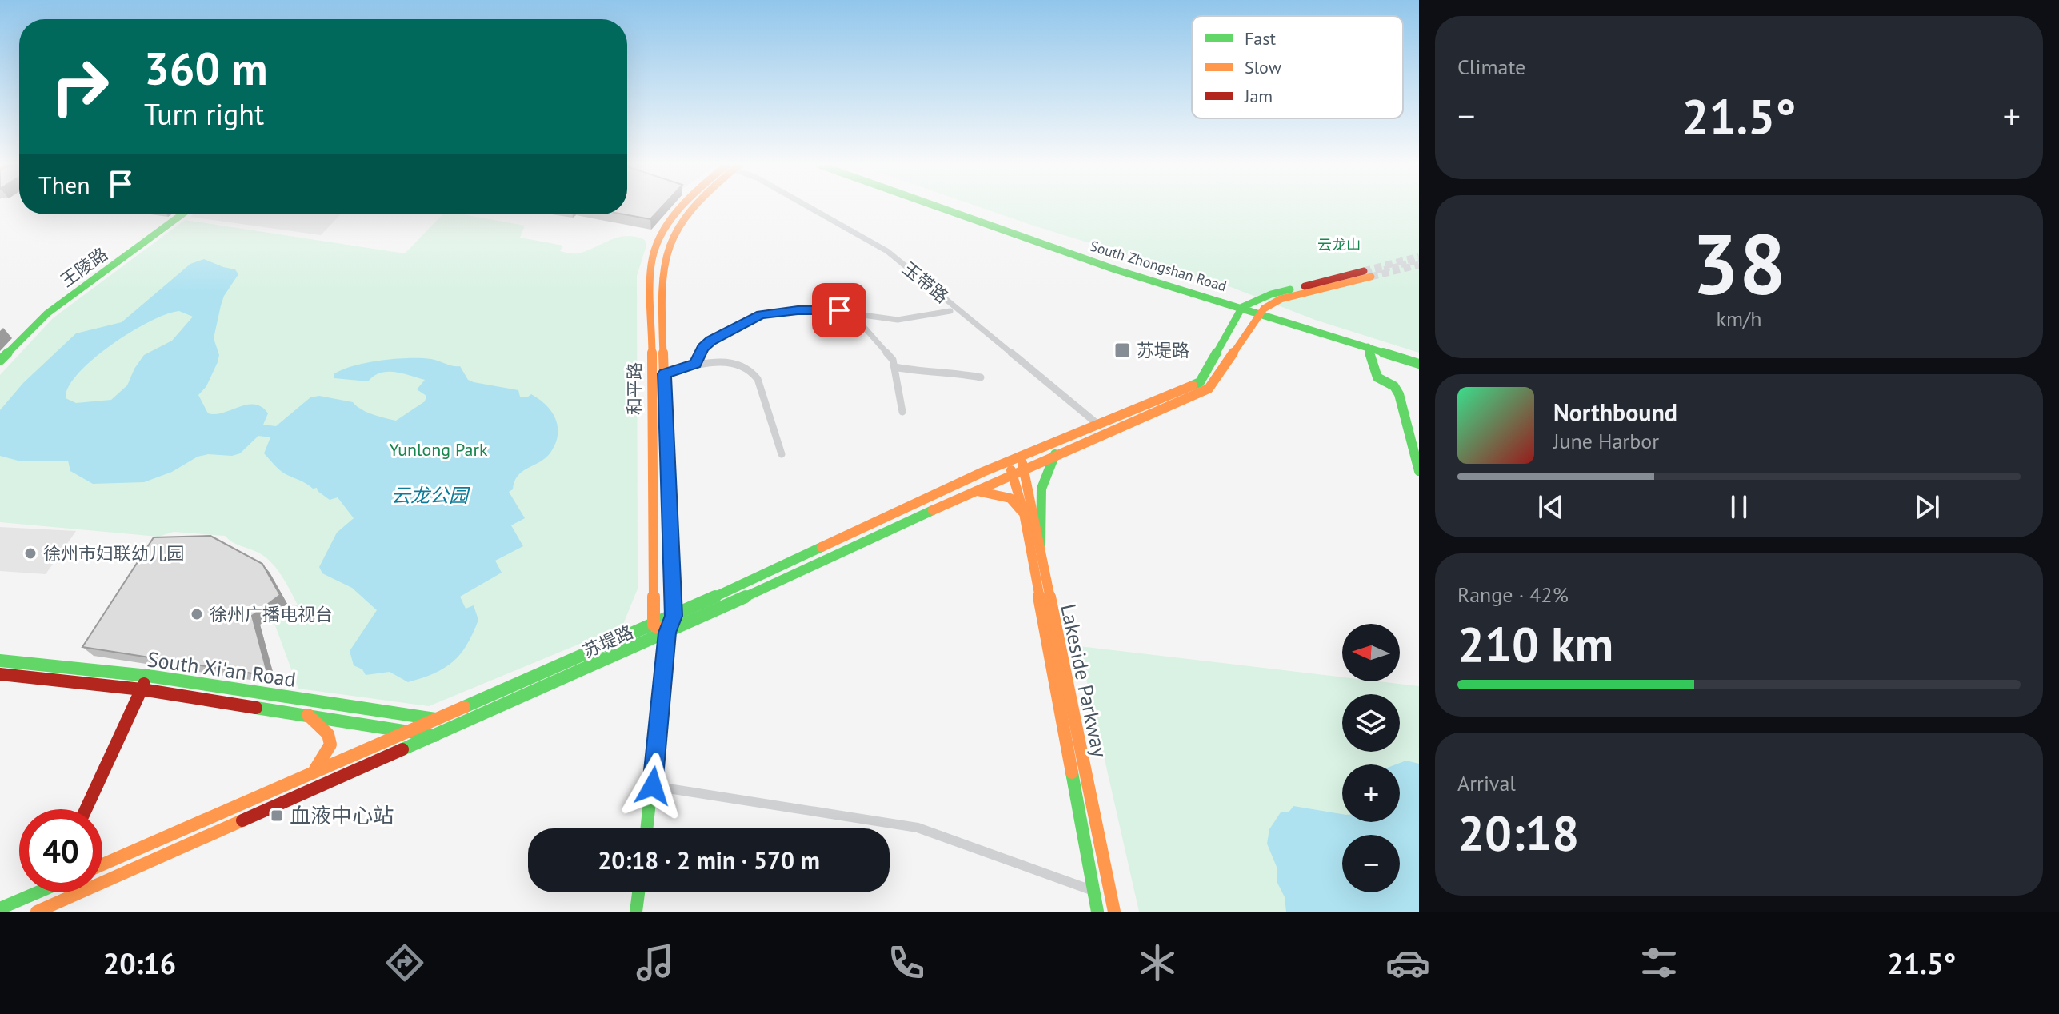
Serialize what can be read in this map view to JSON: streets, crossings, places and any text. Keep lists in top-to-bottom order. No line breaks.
{"streets":{"main road":["South Zhongshan Road","王陵路","和平路","苏堤路","South Xi'an Road","Lakeside Parkway"],"street":["玉带路"]},"crossings":[["South Zhongshan Road","苏堤路"],["玉带路","苏堤路"],["和平路","苏堤路"],["苏堤路","South Xi'an Road"],["苏堤路","Lakeside Parkway"]],"water":["云龙公园"],"parks":["云龙山","Yunlong Park"],"places":{"transit":["苏堤路","血液中心站"],"other":["徐州市妇联幼儿园","徐州广播电视台"]},"legend":["Fast","Slow","Jam"],"north":"left","page":{"tile":["Climate",["38","km/h"],["Range · 42%","210 km"],["Arrival","20:18"]],"turn":["360 m","Turn right"],"heat":["−","21.5°","+"],"then":"Then","song":["Northbound","June Harbor"],"map_buttons":["+","−"],"limit":"40","trip":"20:18 · 2 min · 570 m","tabs":["20:16","21.5°"]}}
